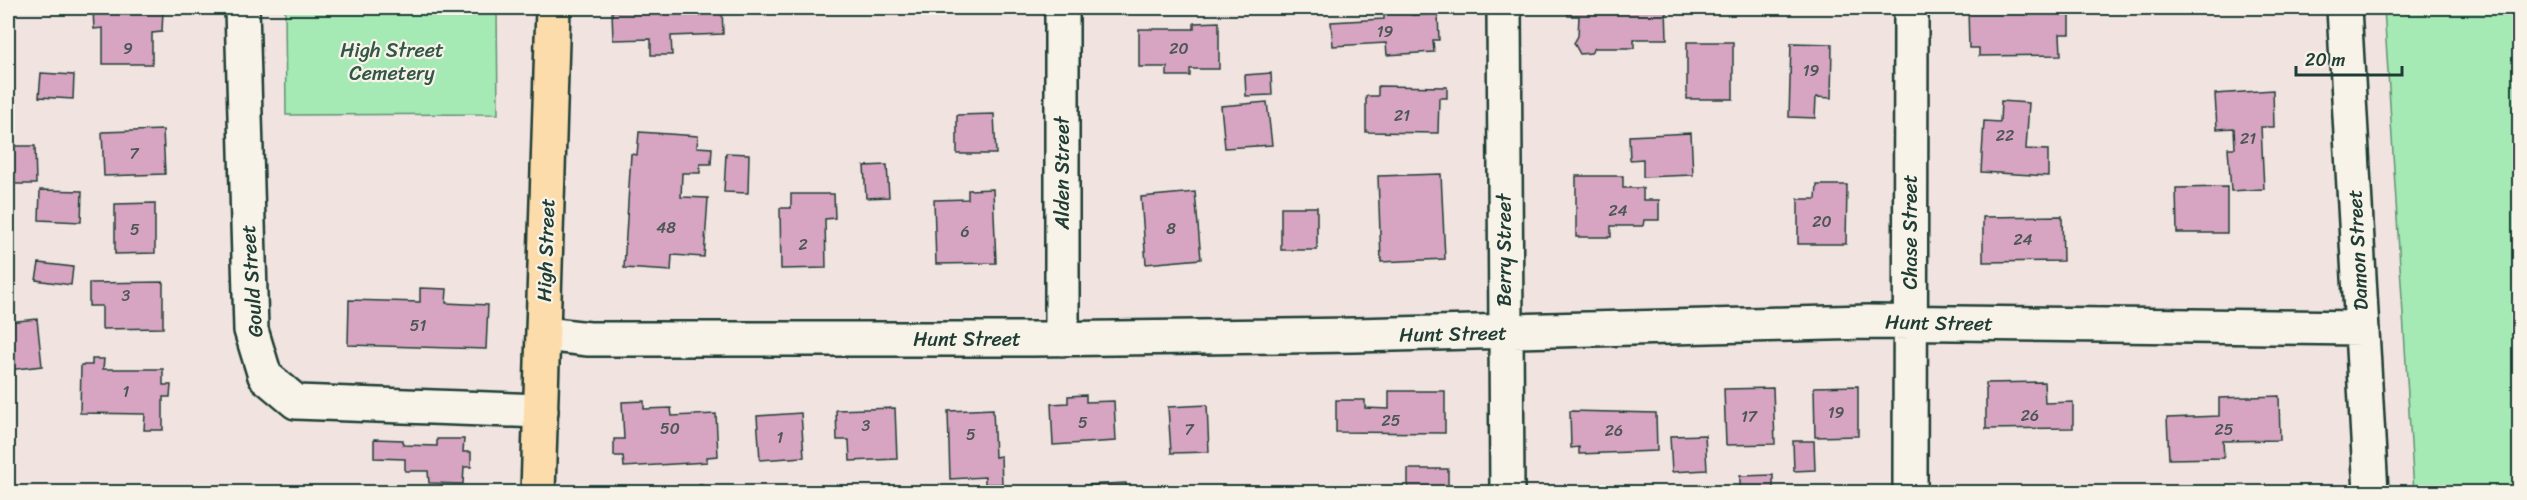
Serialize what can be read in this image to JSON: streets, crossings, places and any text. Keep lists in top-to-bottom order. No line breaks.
{"streets":{"main road":["High Street"],"street":["Alden Street","Chase Street","Berry Street","Damon Street","Gould Street","Hunt Street"]},"crossings":[["Alden Street","Hunt Street"],["Chase Street","Hunt Street"],["High Street","Gould Street"],["High Street","Hunt Street"],["Berry Street","Hunt Street"],["Damon Street","Hunt Street"]],"parks":["High Street Cemetery"],"house_numbers":["19","9","20","19","21","22","21","7","24","20","48","8","5","6","24","2","3","51","1","19","26","17","25","5","3","50","7","25","26","5","1"],"scale_bar":"20 m"}
